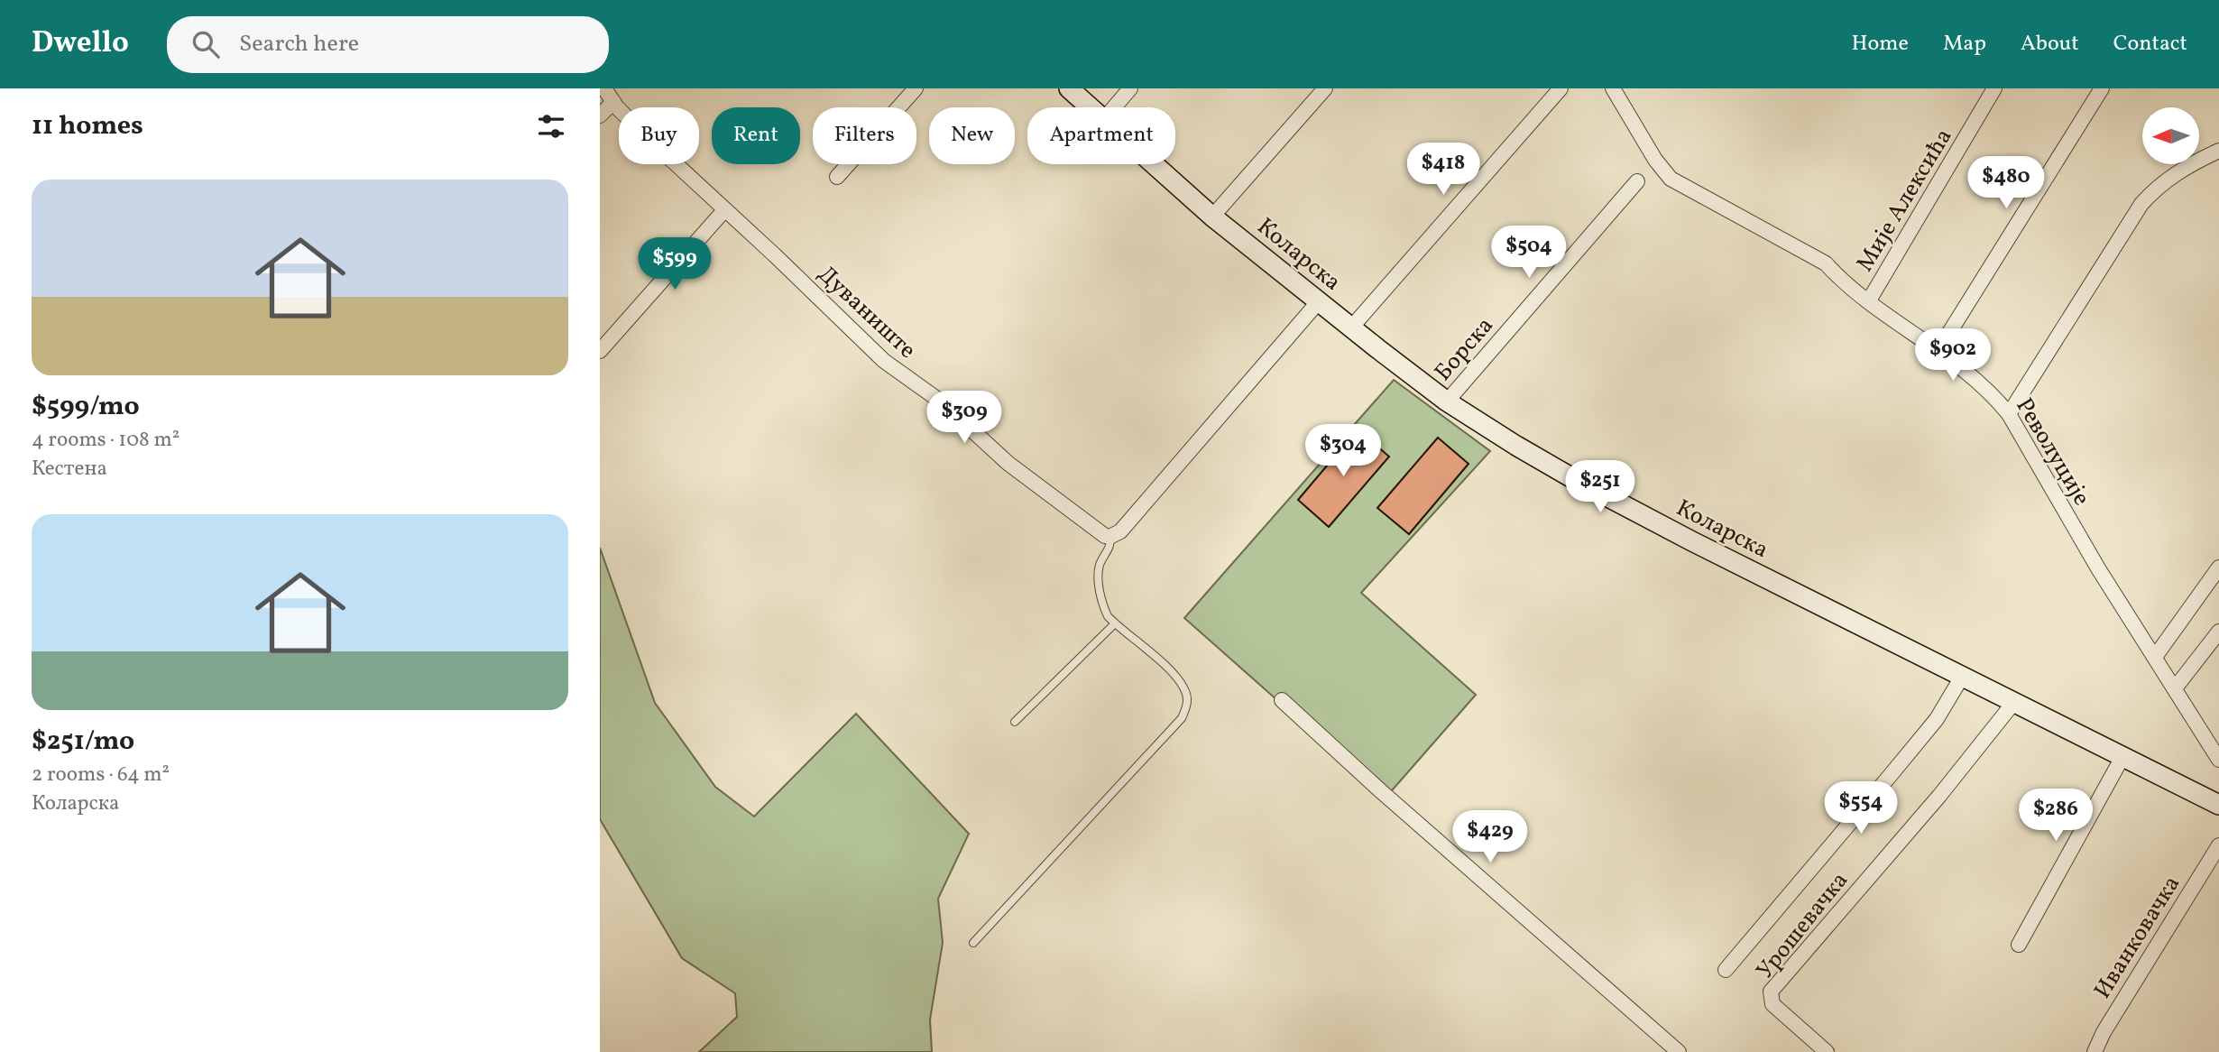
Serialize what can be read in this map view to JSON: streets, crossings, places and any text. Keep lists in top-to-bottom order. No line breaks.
{"streets":{"main road":["Коларска"],"street":["Мије Алексића","Дуваниште","Борска","Револуције","Урошевачка","Иванковачка"]},"crossings":[["Мије Алексића","Револуције"],["Коларска","Борска"],["Коларска","Урошевачка"]],"north":"left","page":{"header":"Dwello","search":"Search here","nav":["Home","Map","About","Contact"],"heading":"11 homes","chip":["Buy","Rent","Filters","New","Apartment"],"price":["$418","$480","$504","$599","$902","$309","$304","$251","$554","$286","$429"],"list":[{"name":"$599/mo","note":"4 rooms · 108 m² · Кестена"},{"name":"$251/mo","note":"2 rooms · 64 m² · Коларска"}]}}
